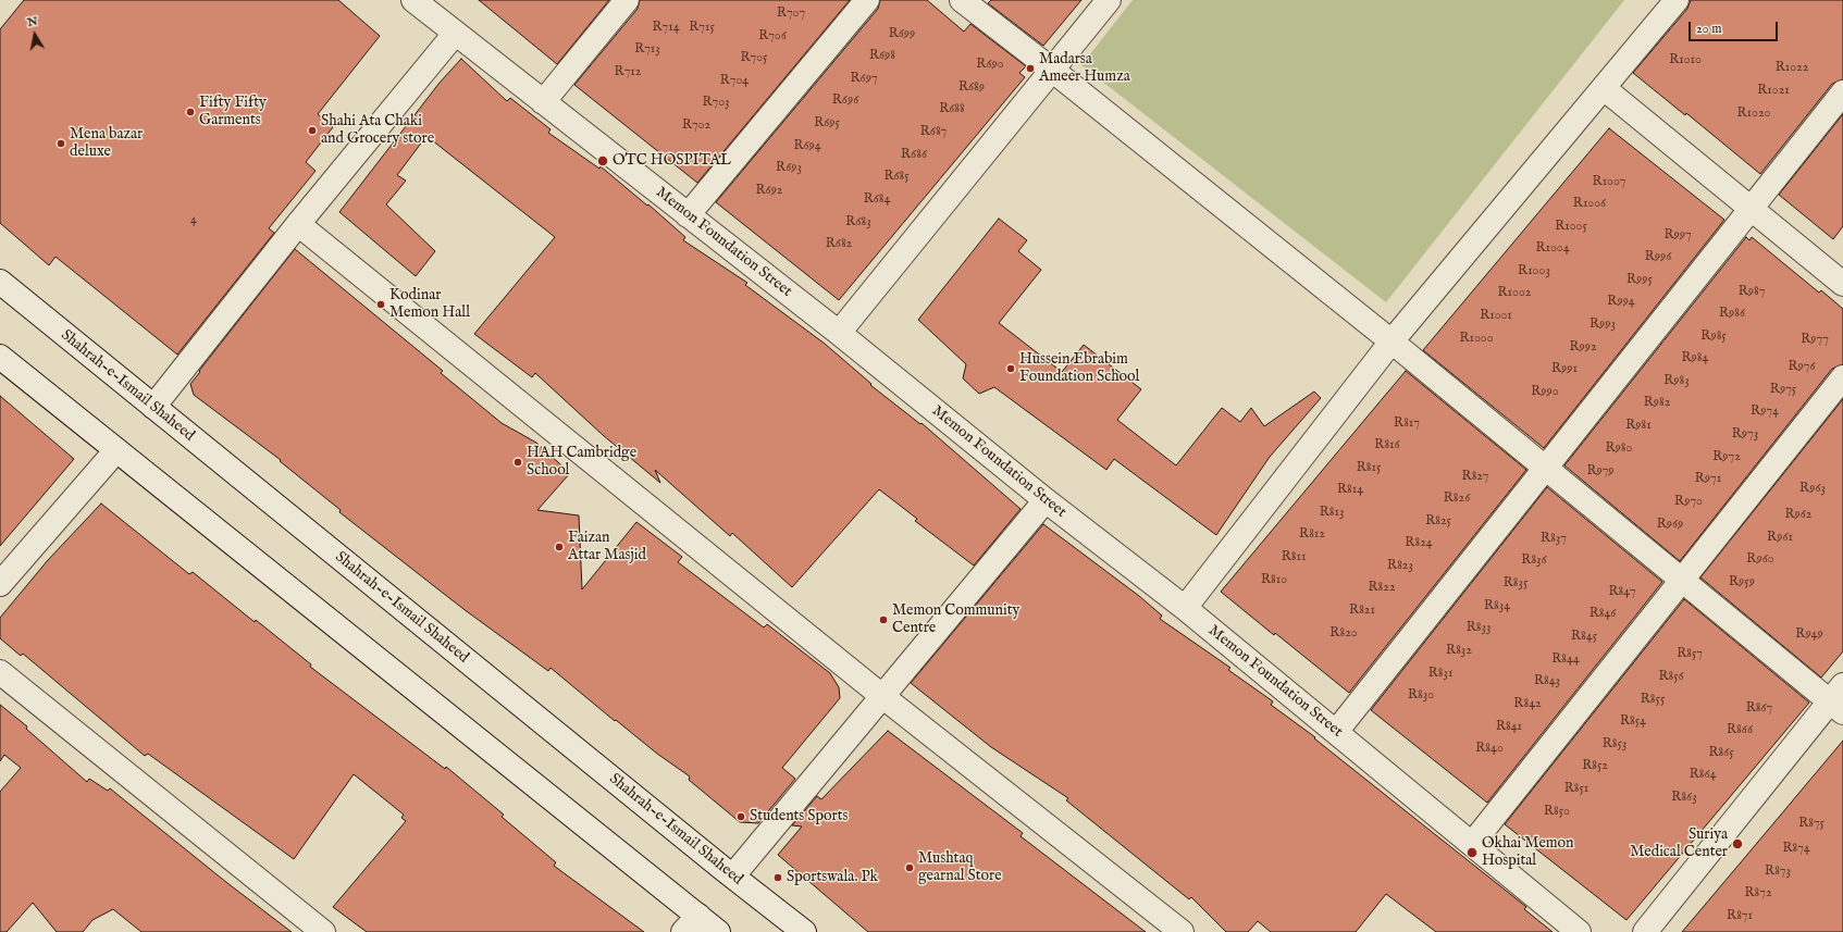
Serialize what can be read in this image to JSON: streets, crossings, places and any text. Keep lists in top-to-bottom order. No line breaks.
{"streets":{"street":["Memon Foundation Street","Shahrah-e-Ismail Shaheed"]},"places":["Madarsa Ameer Humza","Fifty Fifty Garments","Shahi Ata Chaki and Grocery store","Mena bazar deluxe","OTC HOSPITAL","Kodinar Memon Hall","Hussein Ebrabim Foundation School","HAH Cambridge School","Faizan Attar Masjid","Memon Community Centre","Students Sports","Suriya Medical Center","Okhai Memon Hospital","Mushtaq gearnal Store","Sportswala. Pk"],"house_numbers":["R707","R714","R715","R699","R706","R713","R698","R705","R1010","R690","R1022","R712","R697","R704","R689","R1021","R696","R703","R688","R1020","R695","R702","R687","R694","R686","R693","R685","R1007","R692","R684","R1006","4","R683","R1005","R997","R682","R1004","R996","R1003","R995","R987","R1002","R994","R986","R1001","R993","R985","R1000","R977","R992","R984","R976","R991","R983","R975","R990","R982","R974","R817","R981","R973","R816","R980","R972","R815","R979","R827","R971","R963","R814","R826","R970","R813","R962","R825","R969","R812","R961","R837","R824","R811","R960","R836","R823","R810","R959","R835","R822","R847","R834","R821","R846","R833","R820","R949","R845","R832","R857","R844","R831","R856","R843","R830","R855","R842","R867","R854","R841","R866","R853","R840","R865","R852","R864","R851","R863","R850","R875","R874","R873","R872","R871"],"scale_bar":"20 m","north":"top"}
